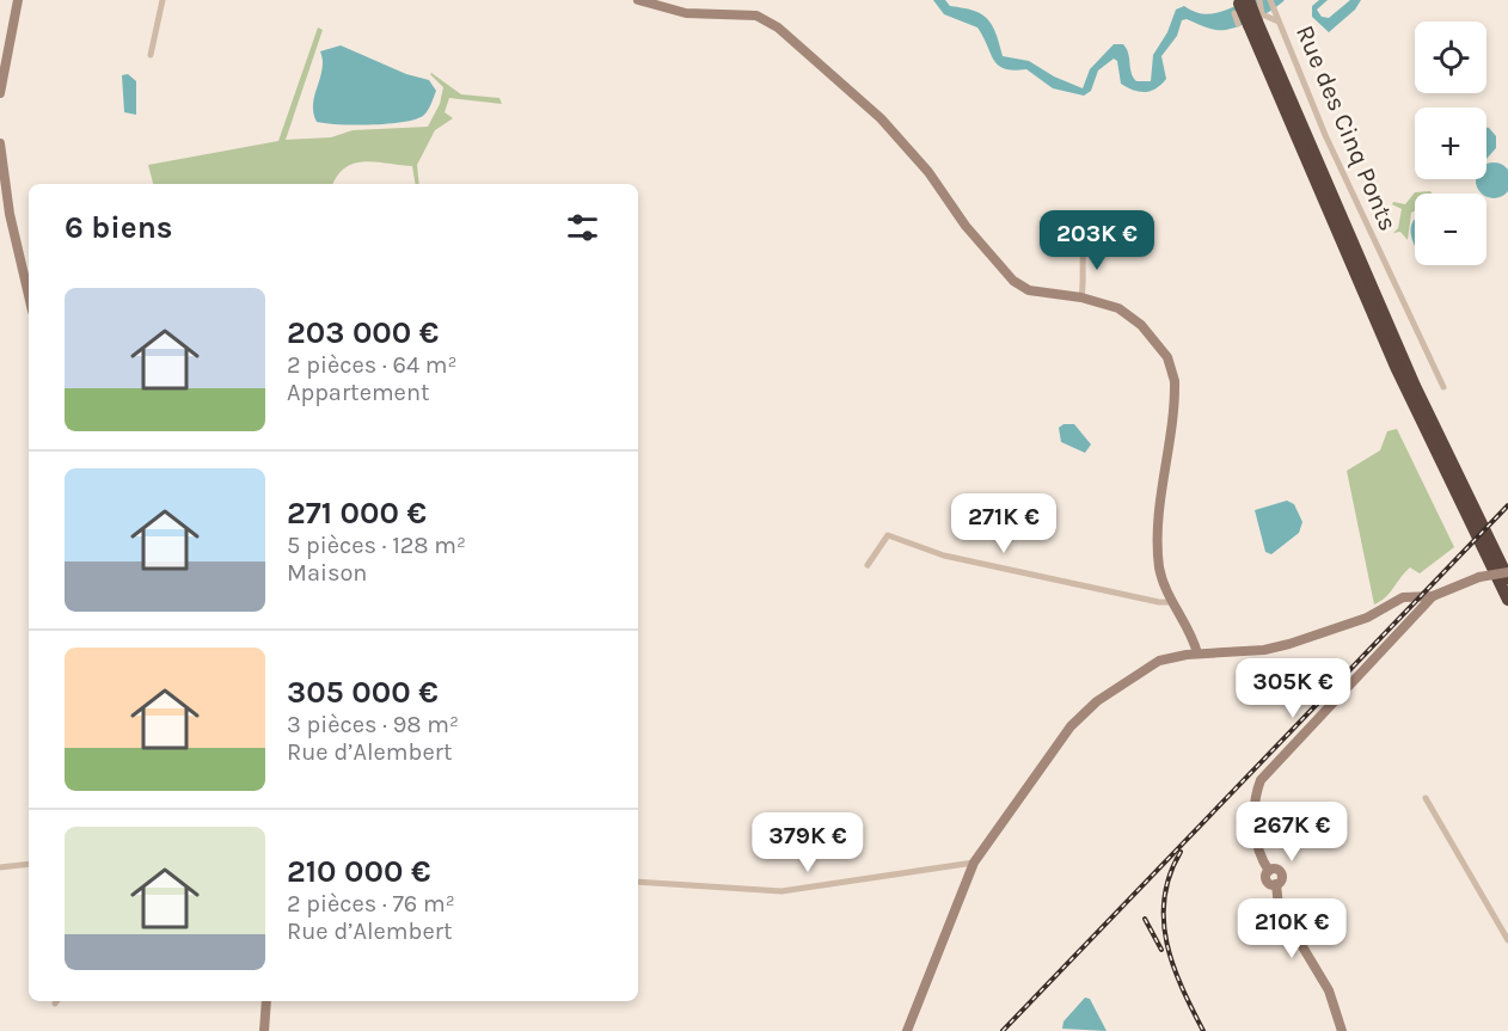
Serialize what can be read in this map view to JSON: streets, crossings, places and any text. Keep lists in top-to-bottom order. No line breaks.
{"streets":{"street":["Rue des Cinq Ponts"]},"page":{"map_buttons":["+","−"],"heading":"6 biens","price":["203K €","271K €","305K €","267K €","379K €","210K €"],"list":[{"name":"203 000 €","note":"2 pièces · 64 m² · Appartement"},{"name":"271 000 €","note":"5 pièces · 128 m² · Maison"},{"name":"305 000 €","note":"3 pièces · 98 m² · Rue d’Alembert"},{"name":"210 000 €","note":"2 pièces · 76 m² · Rue d’Alembert"}]}}
